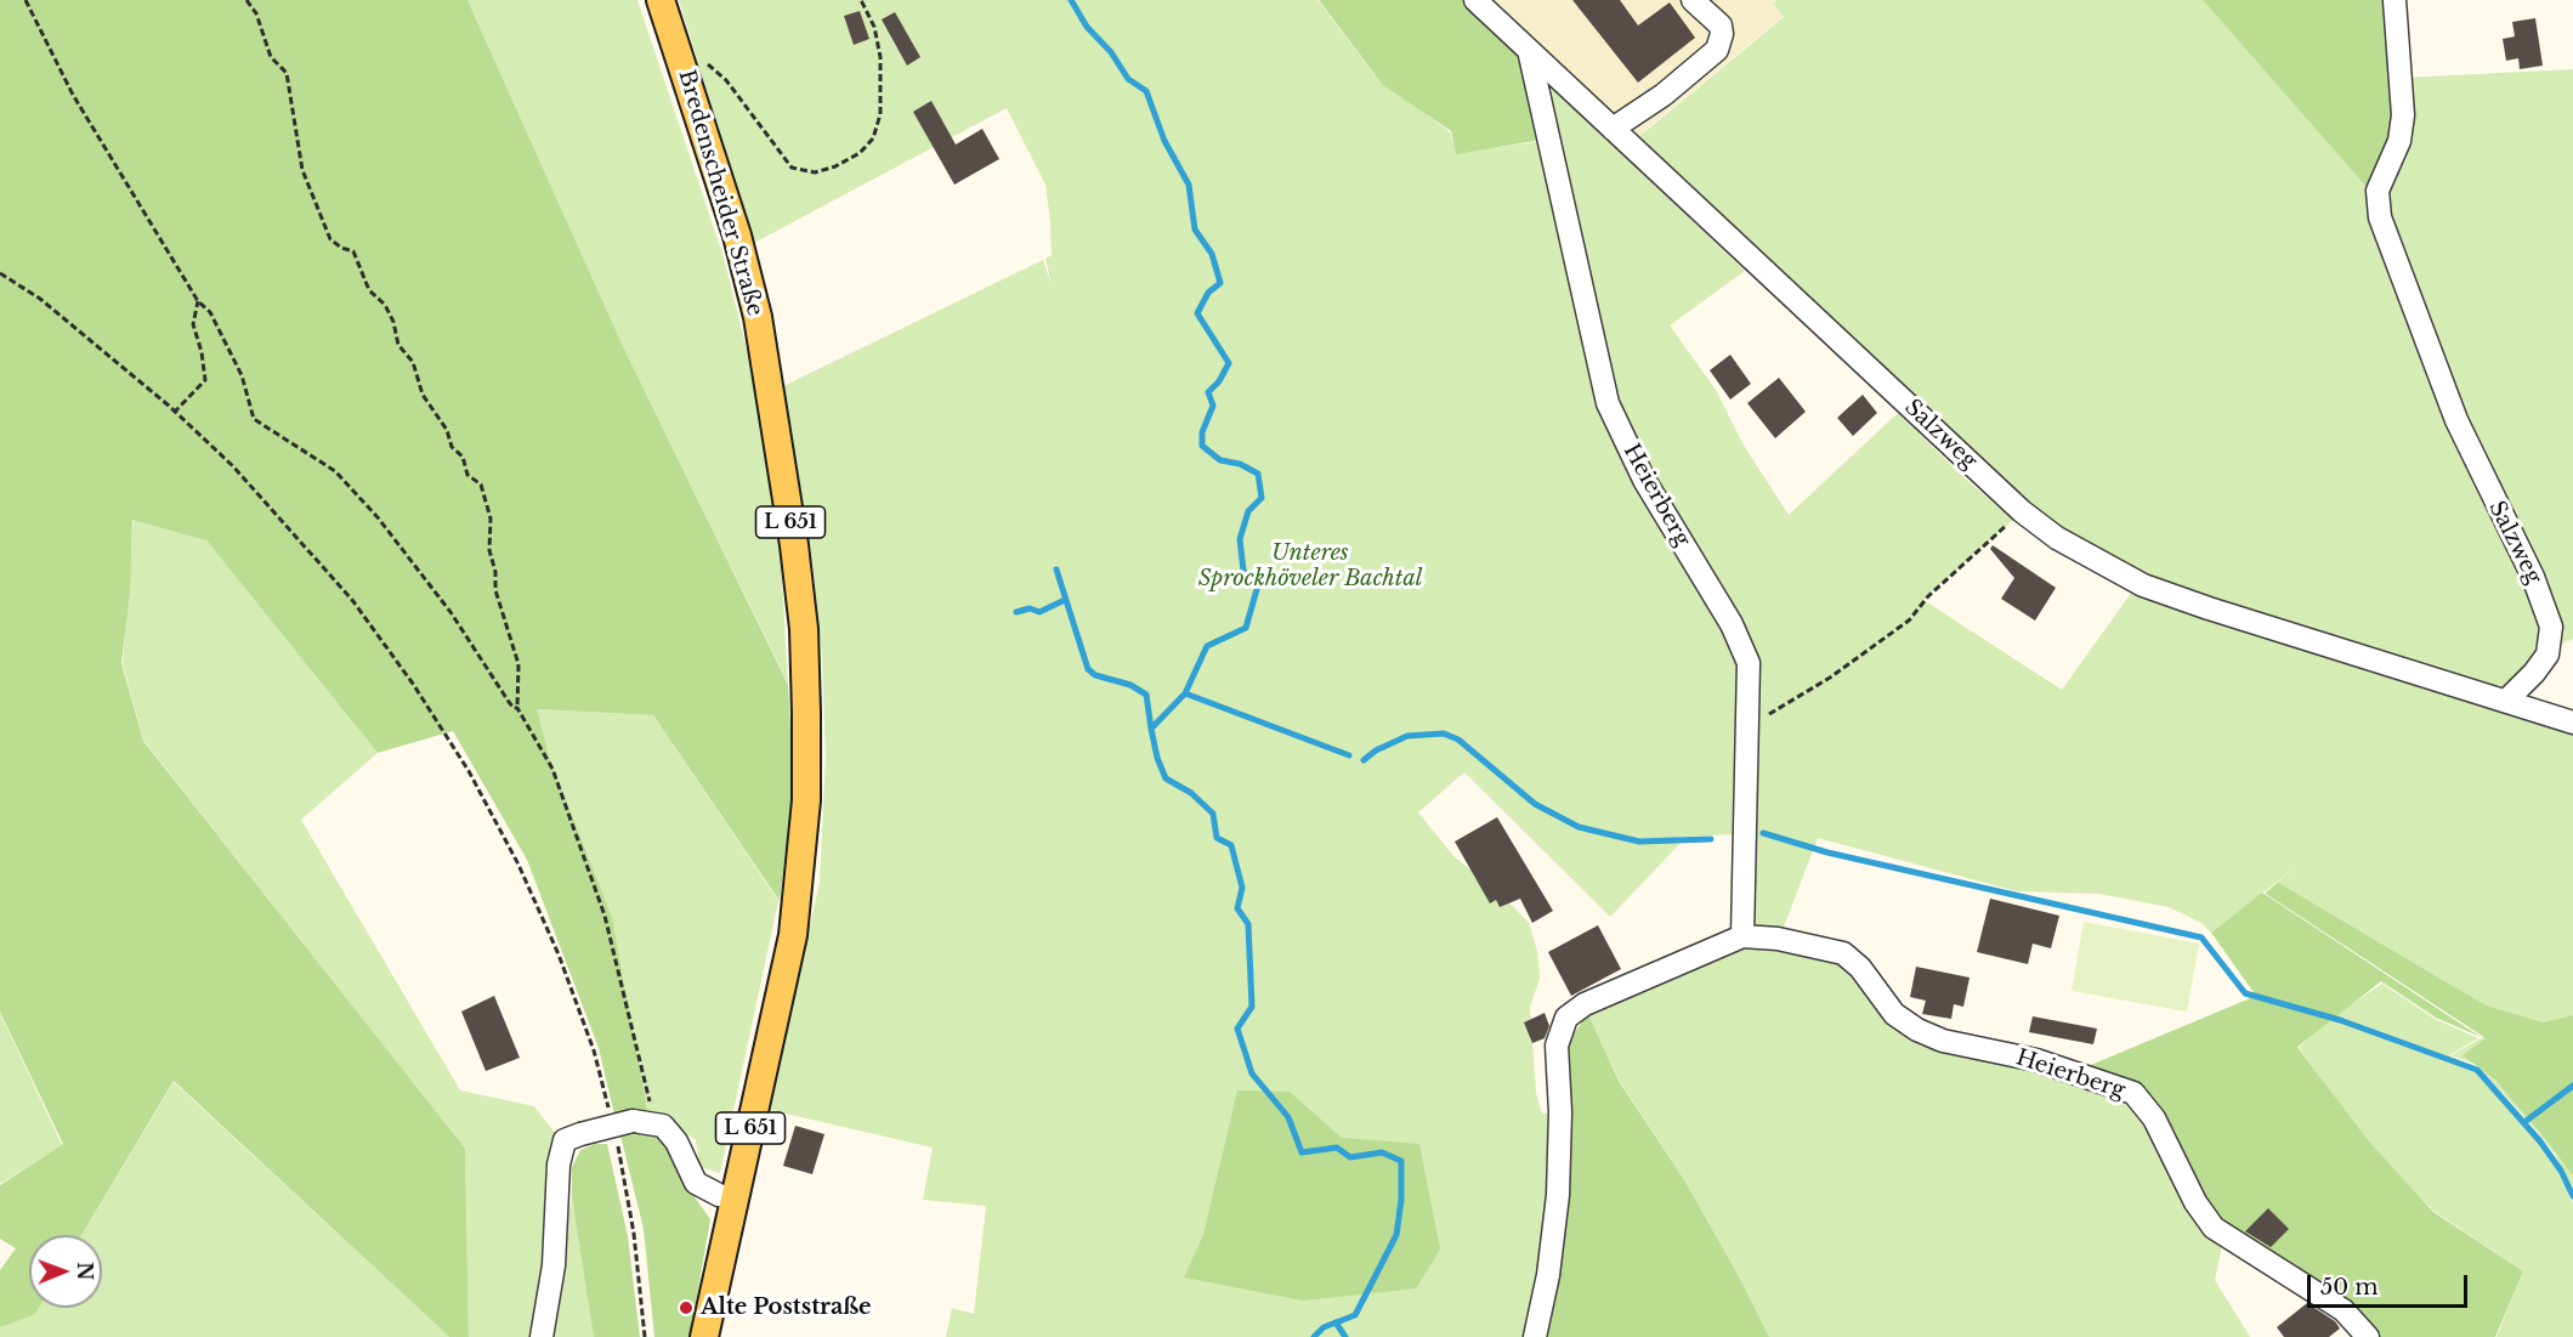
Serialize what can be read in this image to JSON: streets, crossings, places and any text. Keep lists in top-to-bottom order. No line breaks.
{"streets":{"main road":["Bredenscheider Straße","L 651"],"street":["Salzweg","Heierberg"]},"crossings":[["Salzweg","Heierberg"]],"parks":["Unteres Sprockhöveler Bachtal"],"places":["Alte Poststraße"],"scale_bar":"50 m","north":"right"}
